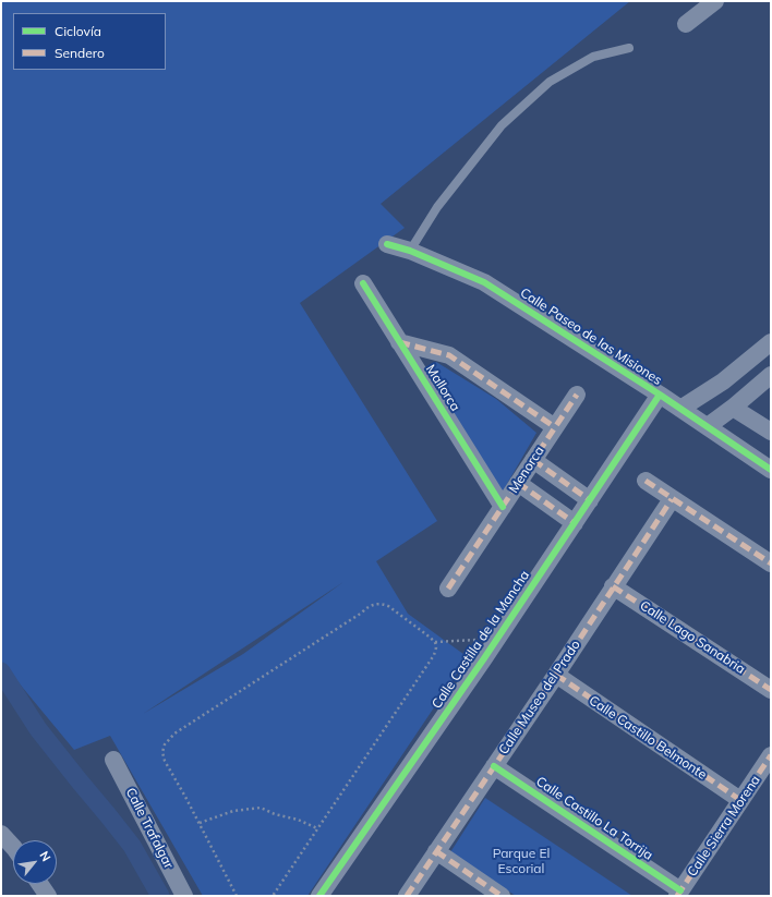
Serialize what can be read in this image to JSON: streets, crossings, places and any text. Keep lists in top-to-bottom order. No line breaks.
{"streets":{"street":["Calle Paseo de las Misiones","Mallorca","Menorca","Calle Lago Sanabria","Calle Castilla de la Mancha","Calle Museo del Prado","Calle Castillo Belmonte","Calle Castillo La Torrija","Calle Sierra Morena","Calle Trafalgar"]},"crossings":[["Calle Paseo de las Misiones","Calle Castilla de la Mancha"],["Mallorca","Menorca"],["Calle Lago Sanabria","Calle Museo del Prado"],["Calle Museo del Prado","Calle Castillo Belmonte"],["Calle Museo del Prado","Calle Castillo La Torrija"],["Calle Castillo Belmonte","Calle Sierra Morena"],["Calle Castillo La Torrija","Calle Sierra Morena"]],"parks":["Parque El Escorial"],"legend":["Ciclovía","Sendero"],"north":"top right"}
